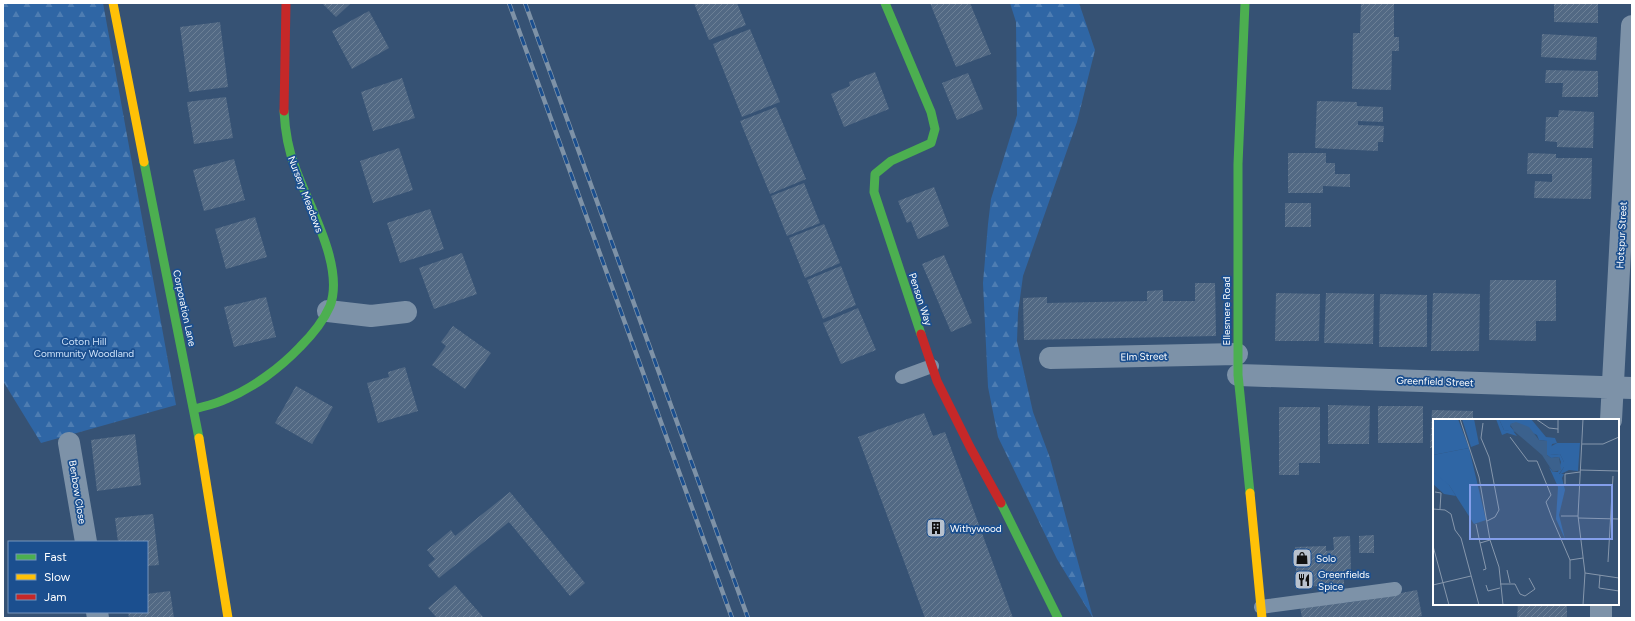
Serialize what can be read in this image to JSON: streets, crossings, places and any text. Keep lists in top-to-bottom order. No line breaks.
{"streets":{"street":["Nursery Meadows","Hotspur Street","Penson Way","Corporation Lane","Ellesmere Road","Elm Street","Greenfield Street","Benbow Close"]},"crossings":[["Nursery Meadows","Corporation Lane"],["Hotspur Street","Greenfield Street"],["Ellesmere Road","Elm Street"],["Ellesmere Road","Greenfield Street"],["Elm Street","Greenfield Street"]],"parks":["Coton Hill Community Woodland"],"places":{"building":["Withywood"],"shop":["Solo"],"restaurant":["Greenfields Spice"]},"legend":["Fast","Slow","Jam"]}
